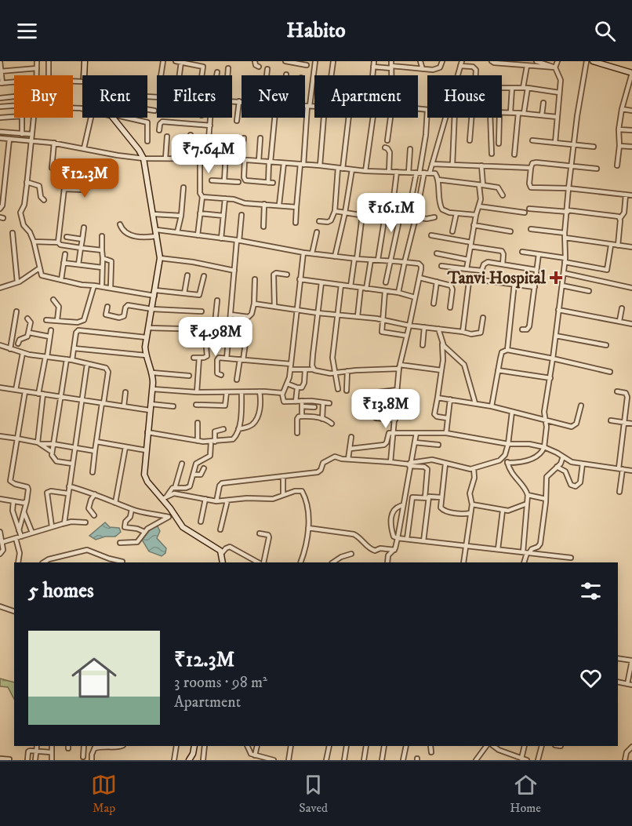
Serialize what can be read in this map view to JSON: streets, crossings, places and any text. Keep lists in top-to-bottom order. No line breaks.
{"places":{"health":["Tanvi Hospital"]},"page":{"header":"Habito","chip":["Buy","Rent","Filters","New","Apartment","House"],"price":["₹7.64M","₹12.3M","₹16.1M","₹4.98M","₹13.8M"],"heading":"5 homes","list":[{"name":"₹12.3M","note":"3 rooms · 98 m² · Apartment"}],"tabs":["Map","Saved","Home"]}}
